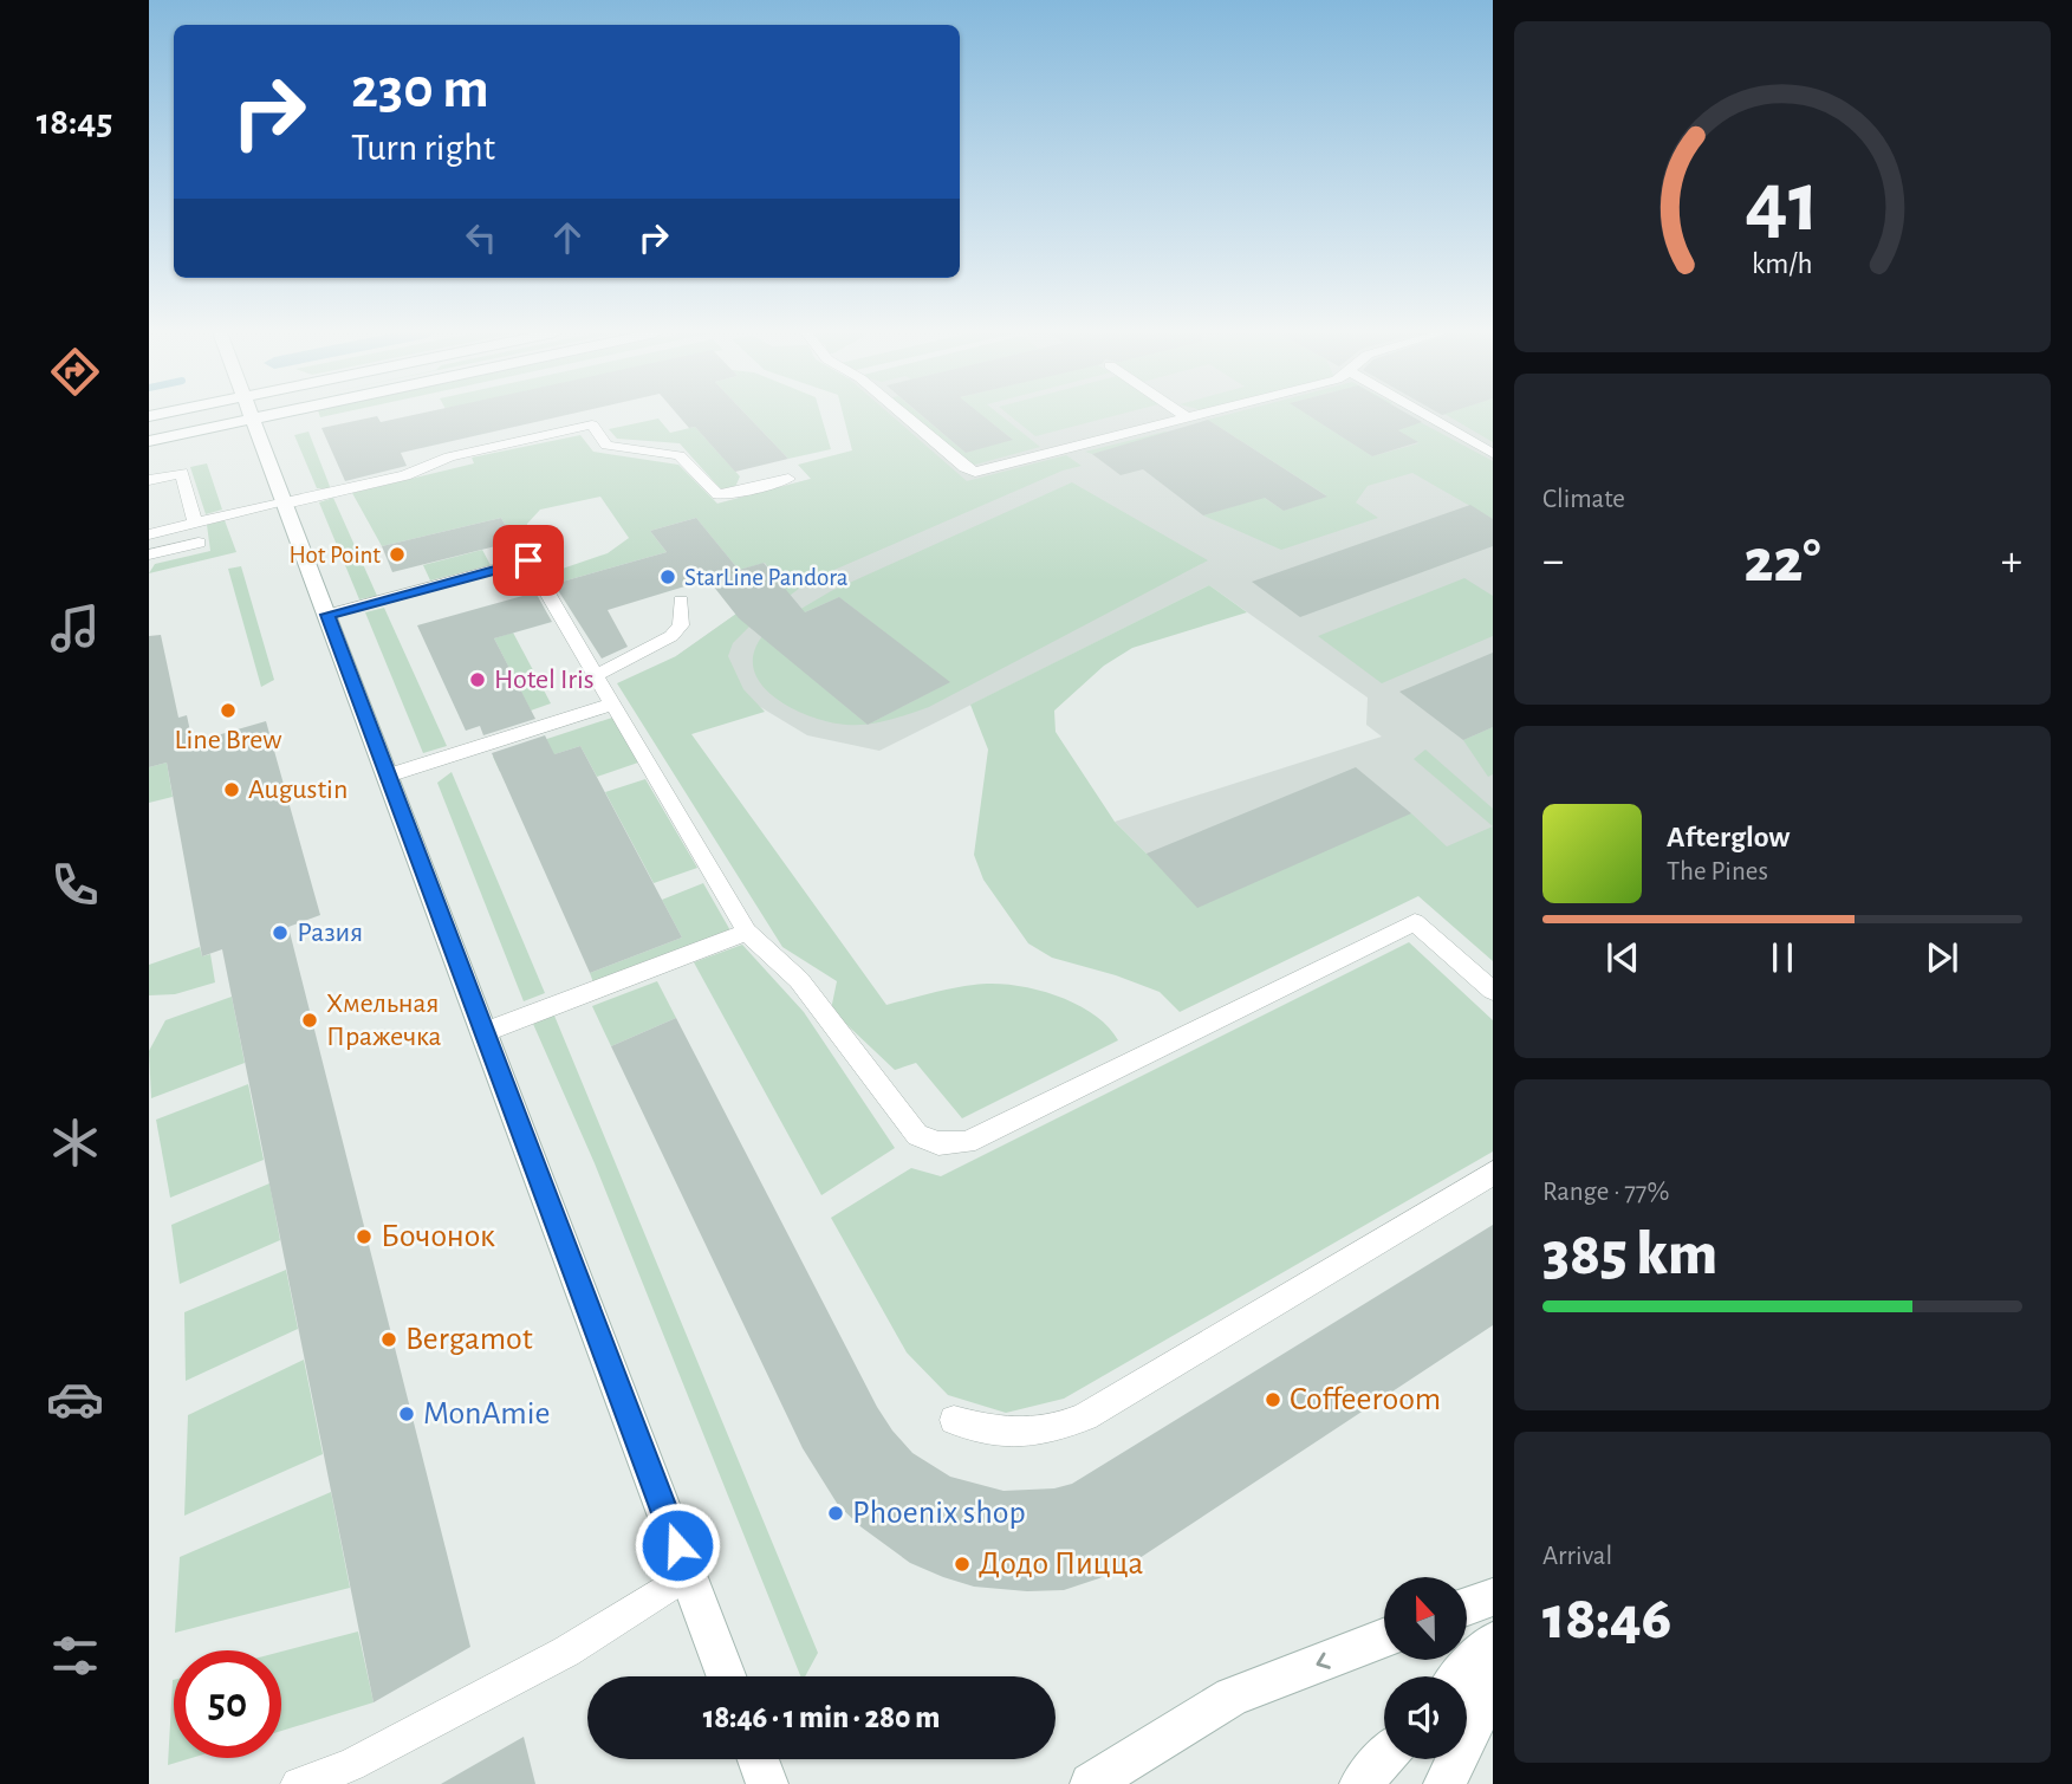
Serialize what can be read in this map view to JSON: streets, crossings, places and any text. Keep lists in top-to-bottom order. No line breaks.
{"places":["Hot Point","StarLine Pandora","Hotel Iris","Line Brew","Augustin","Разия","Хмельная Пражечка","Бочонок","Bergamot","Coffeeroom","MonAmie","Phoenix shop","Додо Пицца"],"north":"top","page":{"tabs":"18:45","turn":["230 m","Turn right"],"tile":["Climate",["Range · 77%","385 km"],["Arrival","18:46"]],"heat":["−","22°","+"],"song":["Afterglow","The Pines"],"limit":"50","trip":"18:46 · 1 min · 280 m","gauge":["41","km/h"]}}
